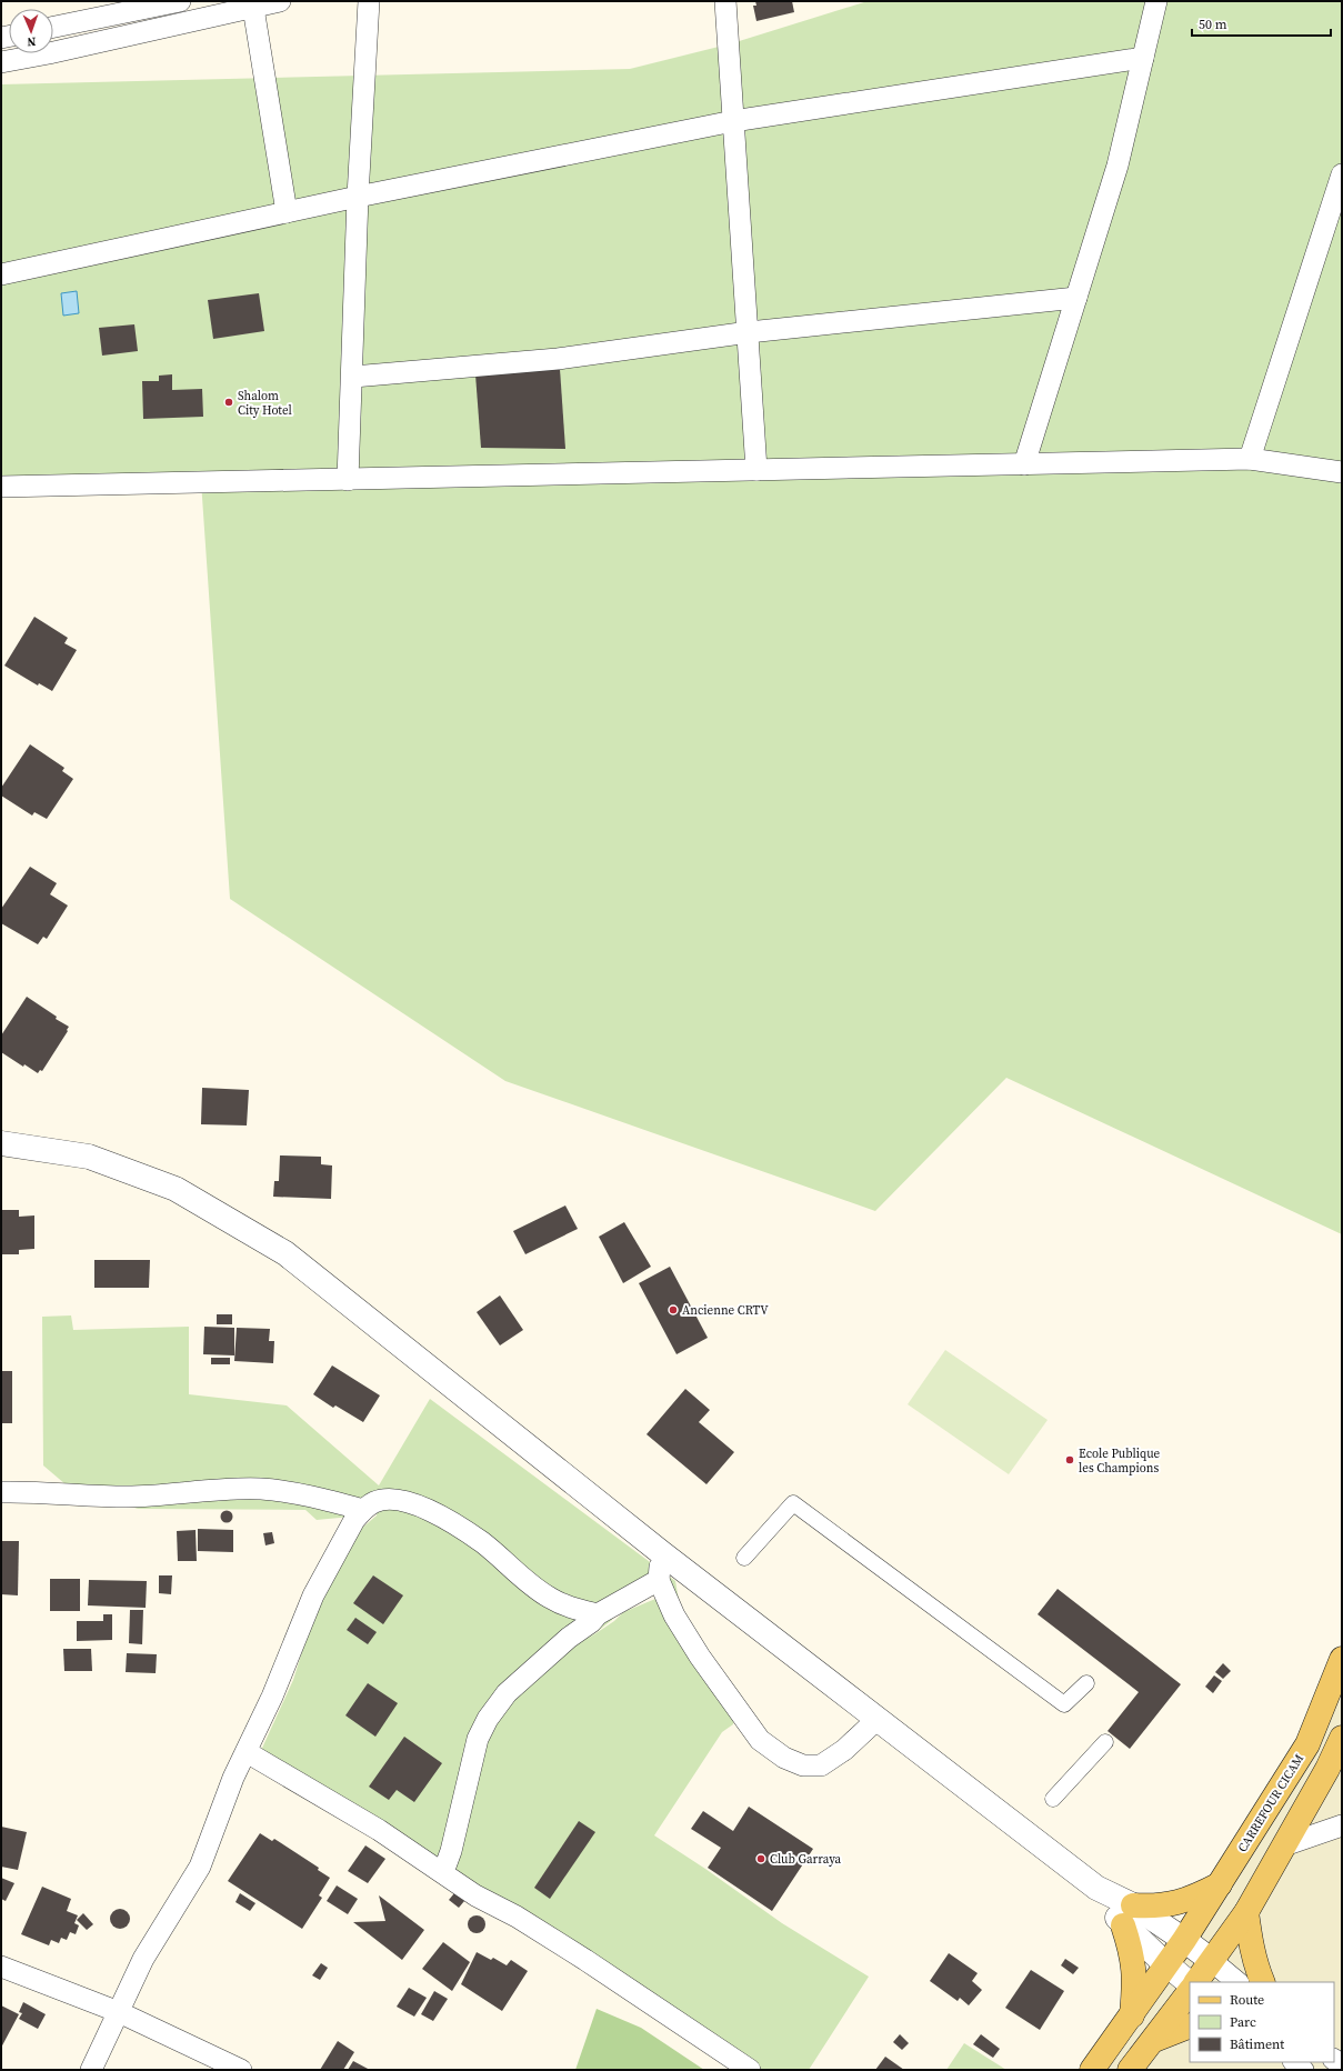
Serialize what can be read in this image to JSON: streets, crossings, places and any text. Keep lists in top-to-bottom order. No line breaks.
{"streets":{"main road":["CARREFOUR CICAM"]},"places":["Shalom City Hotel","Ancienne CRTV","Ecole Publique les Champions","Club Garraya"],"legend":["Route","Parc","Bâtiment"],"scale_bar":"50 m","north":"bottom"}
